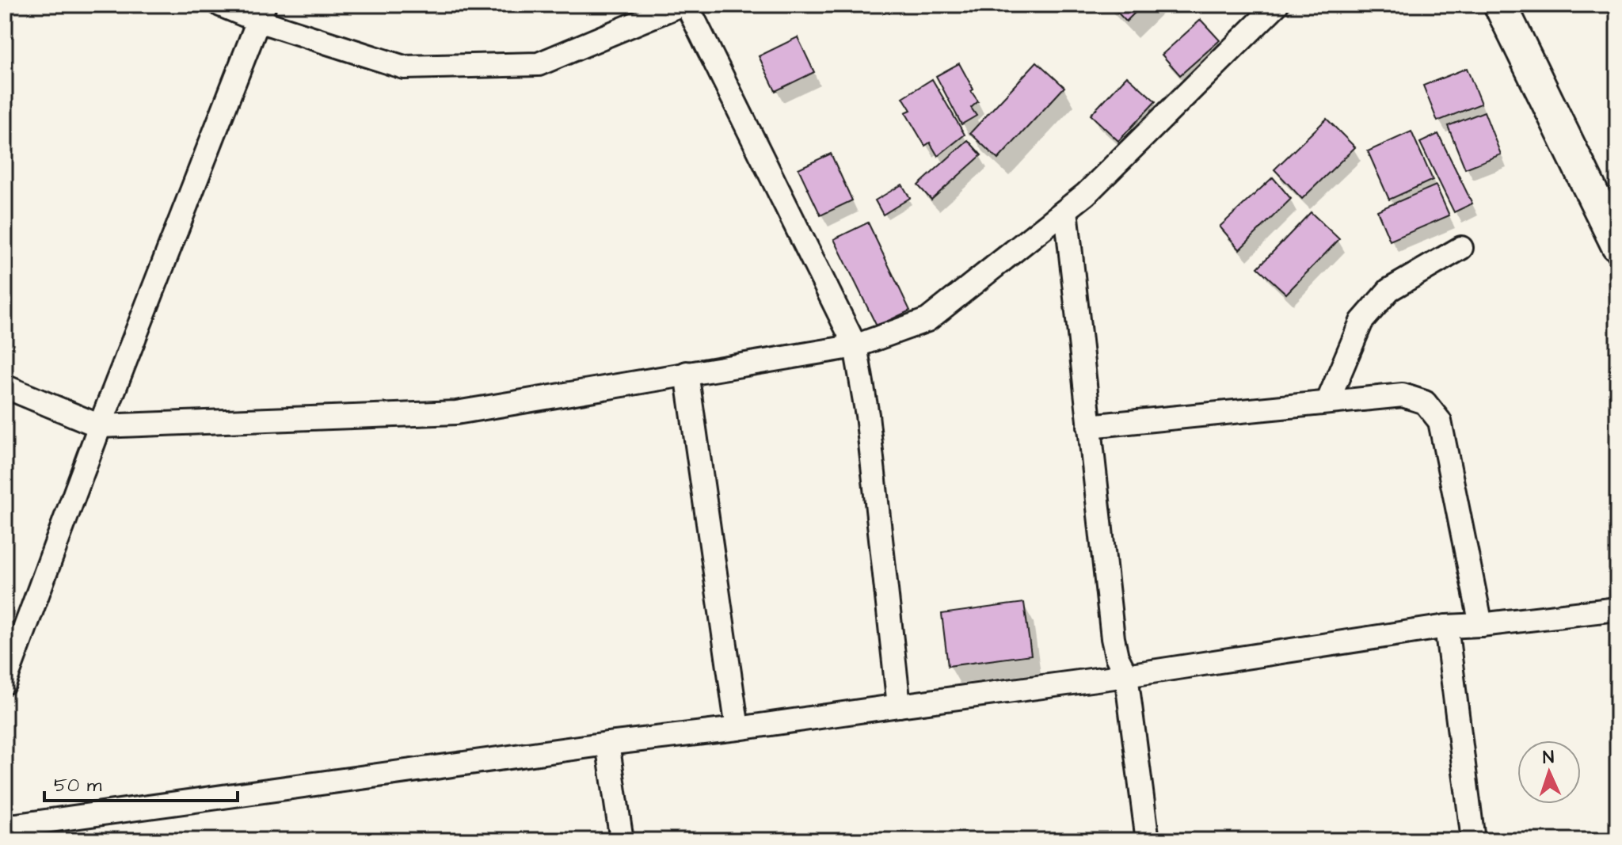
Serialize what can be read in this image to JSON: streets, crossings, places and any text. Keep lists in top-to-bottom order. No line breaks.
{"scale_bar":"50 m","north":"top"}
